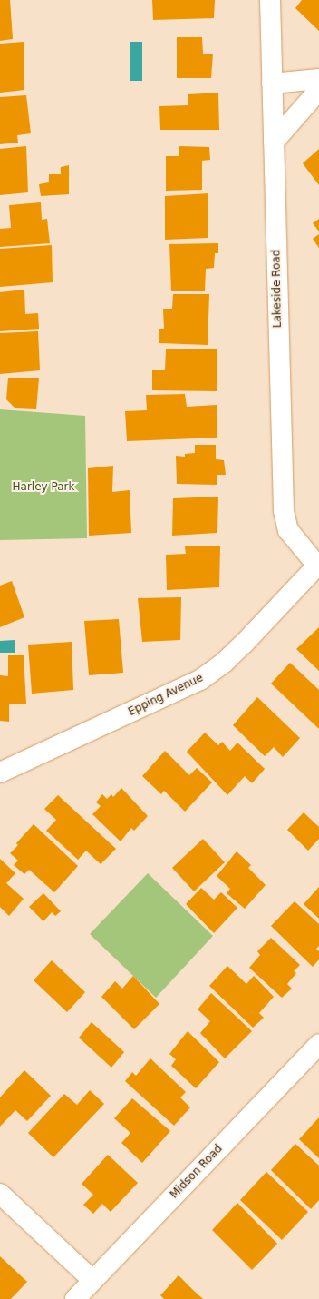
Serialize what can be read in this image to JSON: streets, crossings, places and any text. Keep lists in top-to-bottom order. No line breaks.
{"streets":{"street":["Lakeside Road","Epping Avenue","Midson Road"]},"crossings":[["Lakeside Road","Epping Avenue"]],"parks":["Harley Park"]}
